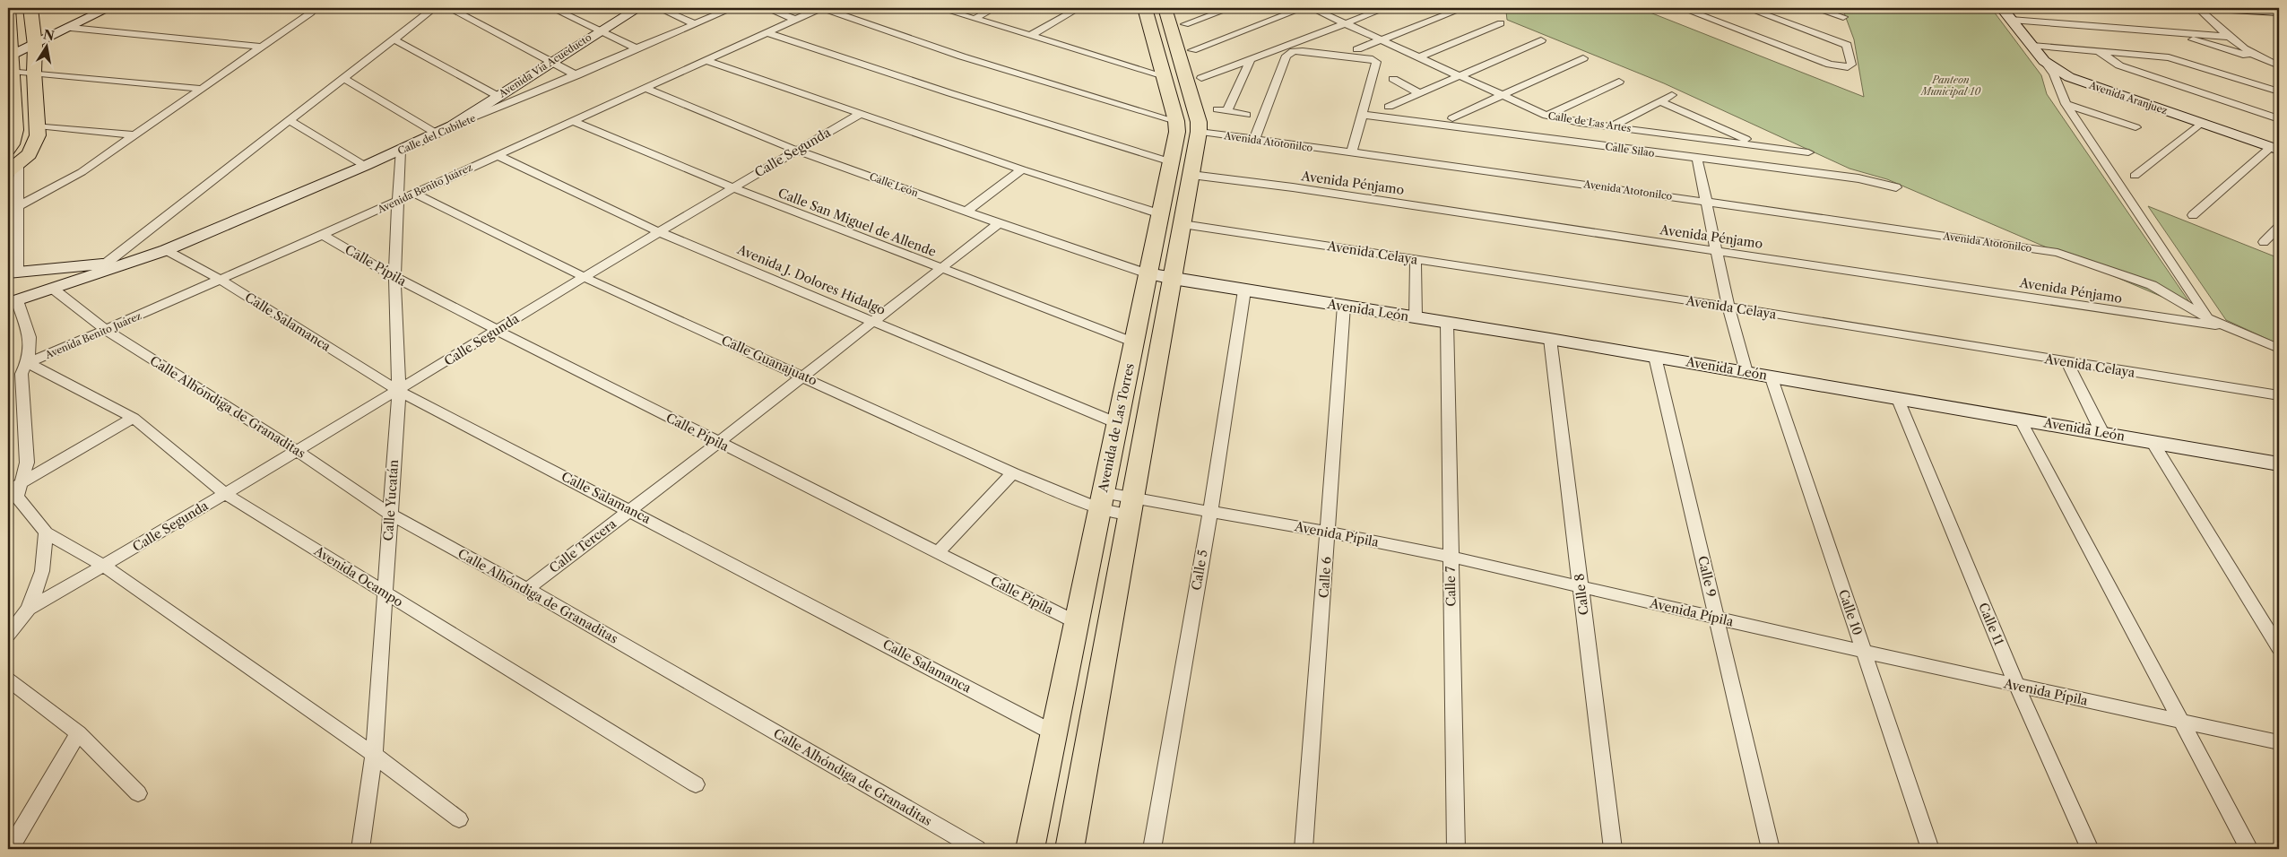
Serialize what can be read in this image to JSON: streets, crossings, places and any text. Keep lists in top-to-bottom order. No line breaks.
{"streets":{"main road":["Avenida de Las Torres"],"street":["Avenida Vía Acueducto","Avenida Aranjuez","Calle de Las Artes","Calle del Cubilete","Avenida Atotonilco","Calle Silao","Calle Segunda","Avenida Pénjamo","Calle León","Avenida Benito Juárez","Calle San Miguel de Allende","Avenida Celaya","Calle Pípila","Avenida J. Dolores Hidalgo","Avenida León","Calle Salamanca","Calle Guanajuato","Calle Alhóndiga de Granaditas","Calle Yucatán","Avenida Pípila","Calle Tercera","Calle 5","Avenida Ocampo","Calle 9","Calle 6","Calle 7","Calle 8","Calle 10","Calle 11"]},"crossings":[["Avenida Vía Acueducto","Calle del Cubilete"],["Calle del Cubilete","Calle Salamanca"],["Calle del Cubilete","Calle Yucatán"],["Avenida Atotonilco","Avenida Pénjamo"],["Calle Segunda","Calle León"],["Calle Segunda","Calle San Miguel de Allende"],["Calle Segunda","Calle Pípila"],["Calle Segunda","Avenida J. Dolores Hidalgo"],["Calle Segunda","Calle Salamanca"],["Calle Segunda","Calle Guanajuato"],["Calle Segunda","Calle Alhóndiga de Granaditas"],["Calle Segunda","Calle Yucatán"],["Calle Segunda","Avenida Ocampo"],["Calle León","Avenida Benito Juárez"],["Calle León","Avenida León"],["Calle León","Avenida de Las Torres"],["Calle León","Calle Tercera"],["Avenida Benito Juárez","Calle San Miguel de Allende"],["Avenida Benito Juárez","Calle Pípila"],["Avenida Benito Juárez","Avenida J. Dolores Hidalgo"],["Avenida Benito Juárez","Calle Salamanca"],["Avenida Benito Juárez","Calle Guanajuato"],["Avenida Benito Juárez","Calle Alhóndiga de Granaditas"],["Avenida Benito Juárez","Calle Yucatán"],["Avenida Benito Juárez","Avenida Ocampo"],["Calle San Miguel de Allende","Avenida de Las Torres"],["Calle San Miguel de Allende","Calle Tercera"],["Calle Pípila","Avenida de Las Torres"],["Calle Pípila","Calle Yucatán"],["Calle Pípila","Calle Tercera"],["Avenida J. Dolores Hidalgo","Avenida de Las Torres"],["Avenida J. Dolores Hidalgo","Calle Tercera"],["Avenida León","Avenida de Las Torres"],["Avenida León","Calle 5"],["Avenida León","Calle 9"],["Avenida León","Calle 6"],["Avenida León","Calle 7"],["Avenida León","Calle 8"],["Avenida León","Calle 10"],["Avenida León","Calle 11"],["Calle Salamanca","Avenida de Las Torres"],["Calle Salamanca","Calle Yucatán"],["Calle Salamanca","Calle Tercera"],["Calle Guanajuato","Avenida de Las Torres"],["Calle Guanajuato","Avenida Pípila"],["Calle Guanajuato","Calle Tercera"],["Calle Alhóndiga de Granaditas","Calle Yucatán"],["Calle Alhóndiga de Granaditas","Calle Tercera"],["Avenida de Las Torres","Avenida Pípila"],["Calle Yucatán","Avenida Ocampo"],["Avenida Pípila","Calle 5"],["Avenida Pípila","Calle 9"],["Avenida Pípila","Calle 6"],["Avenida Pípila","Calle 7"],["Avenida Pípila","Calle 8"],["Avenida Pípila","Calle 10"],["Avenida Pípila","Calle 11"]],"parks":["Panteon Municipal 10"],"north":"top"}
